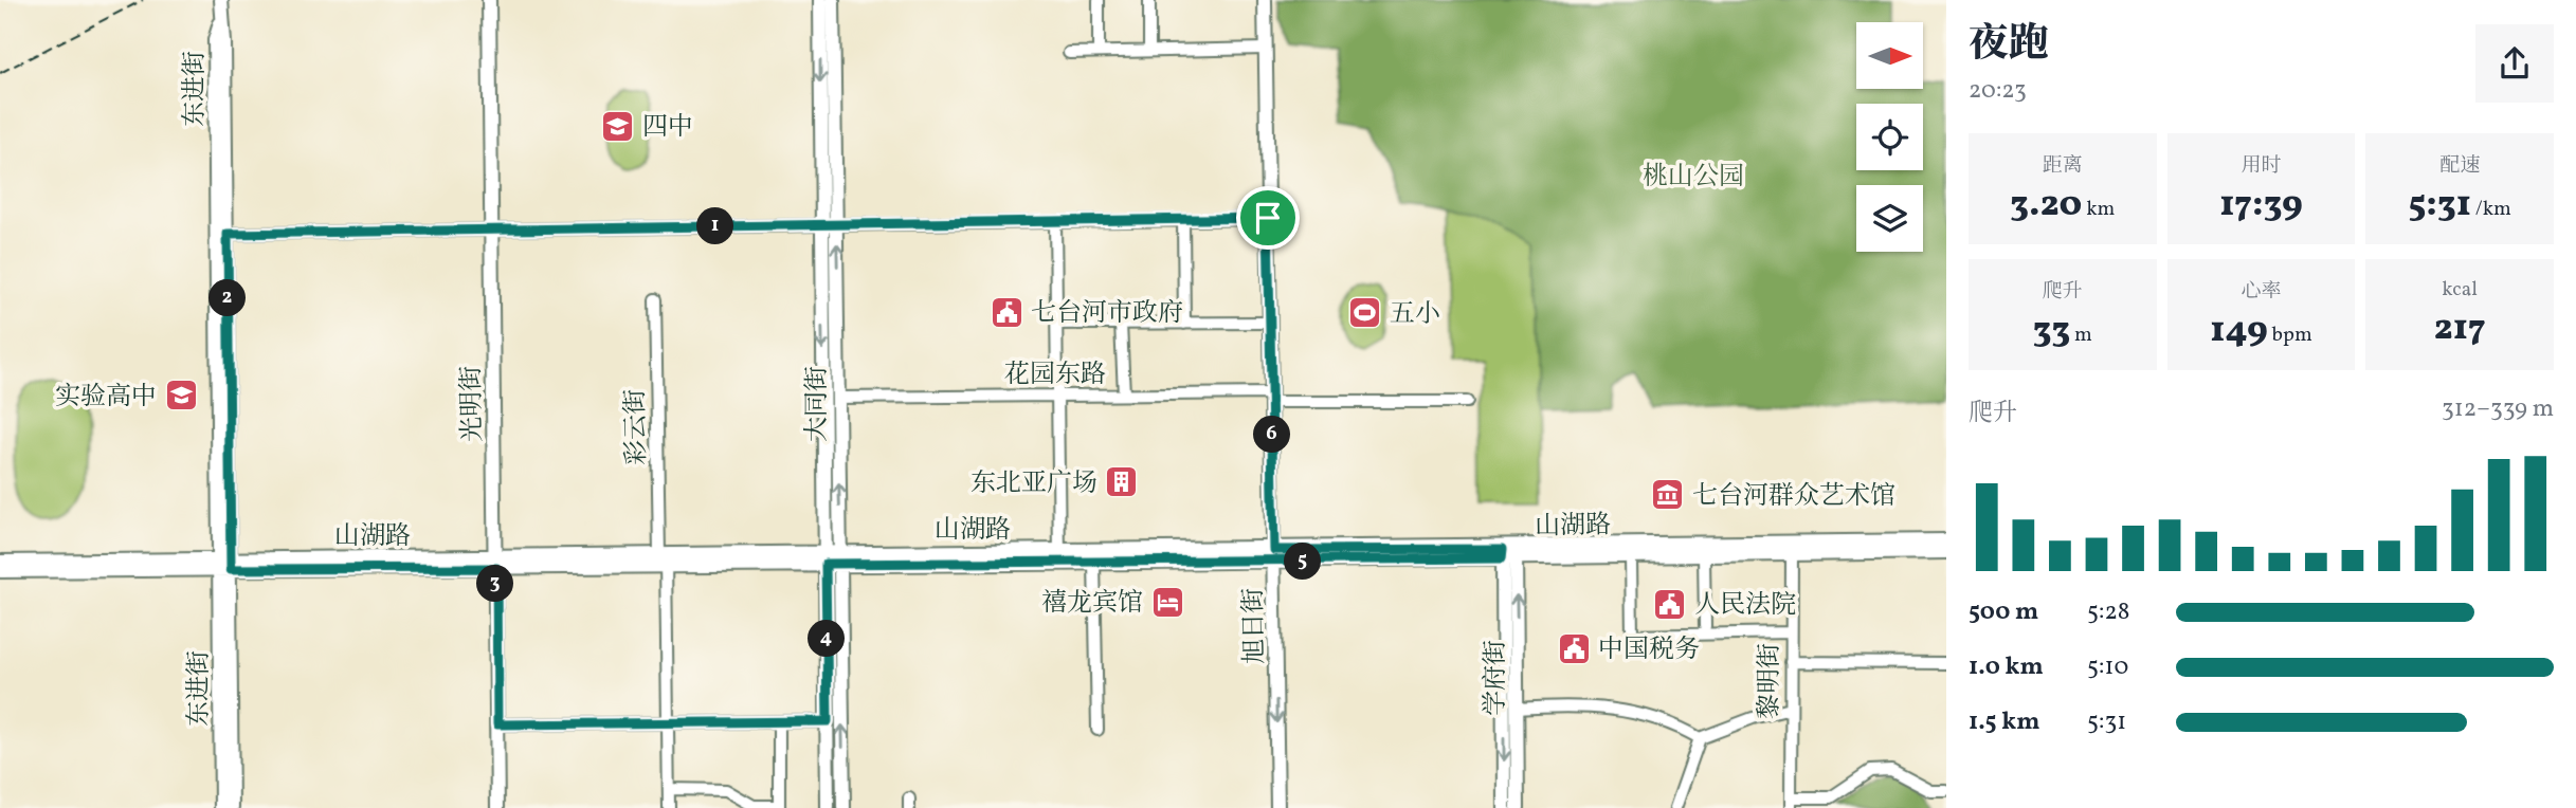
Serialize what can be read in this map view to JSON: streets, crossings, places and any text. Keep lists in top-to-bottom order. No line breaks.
{"streets":{"main road":["东进街","光明街","大同街","山湖路","旭日街","学府街"],"street":["花园东路","彩云街","黎明街"]},"crossings":[["东进街","山湖路"],["花园东路","大同街"],["花园东路","旭日街"],["光明街","山湖路"],["大同街","山湖路"],["彩云街","山湖路"],["山湖路","旭日街"],["山湖路","学府街"],["山湖路","黎明街"]],"parks":["桃山公园"],"places":{"school or university":["四中","实验高中"],"public building":["七台河市政府","人民法院","中国税务"],"sports":["五小"],"building":["东北亚广场"],"museum":["七台河群众艺术馆"],"hotel":["禧龙宾馆"]},"north":"right","page":{"heading":["夜跑","20:23"],"stats":[["距离","3.20 km"],["用时","17:39"],["配速","5:31 /km"],["爬升","33 m"],["心率","149 bpm"],["kcal","217"]],"pins":["1","2","6","5","3","4"],"chart":["爬升","312–339 m"],"list":[{"name":"500 m","note":"5:28"},{"name":"1.0 km","note":"5:10"},{"name":"1.5 km","note":"5:31"}]}}
